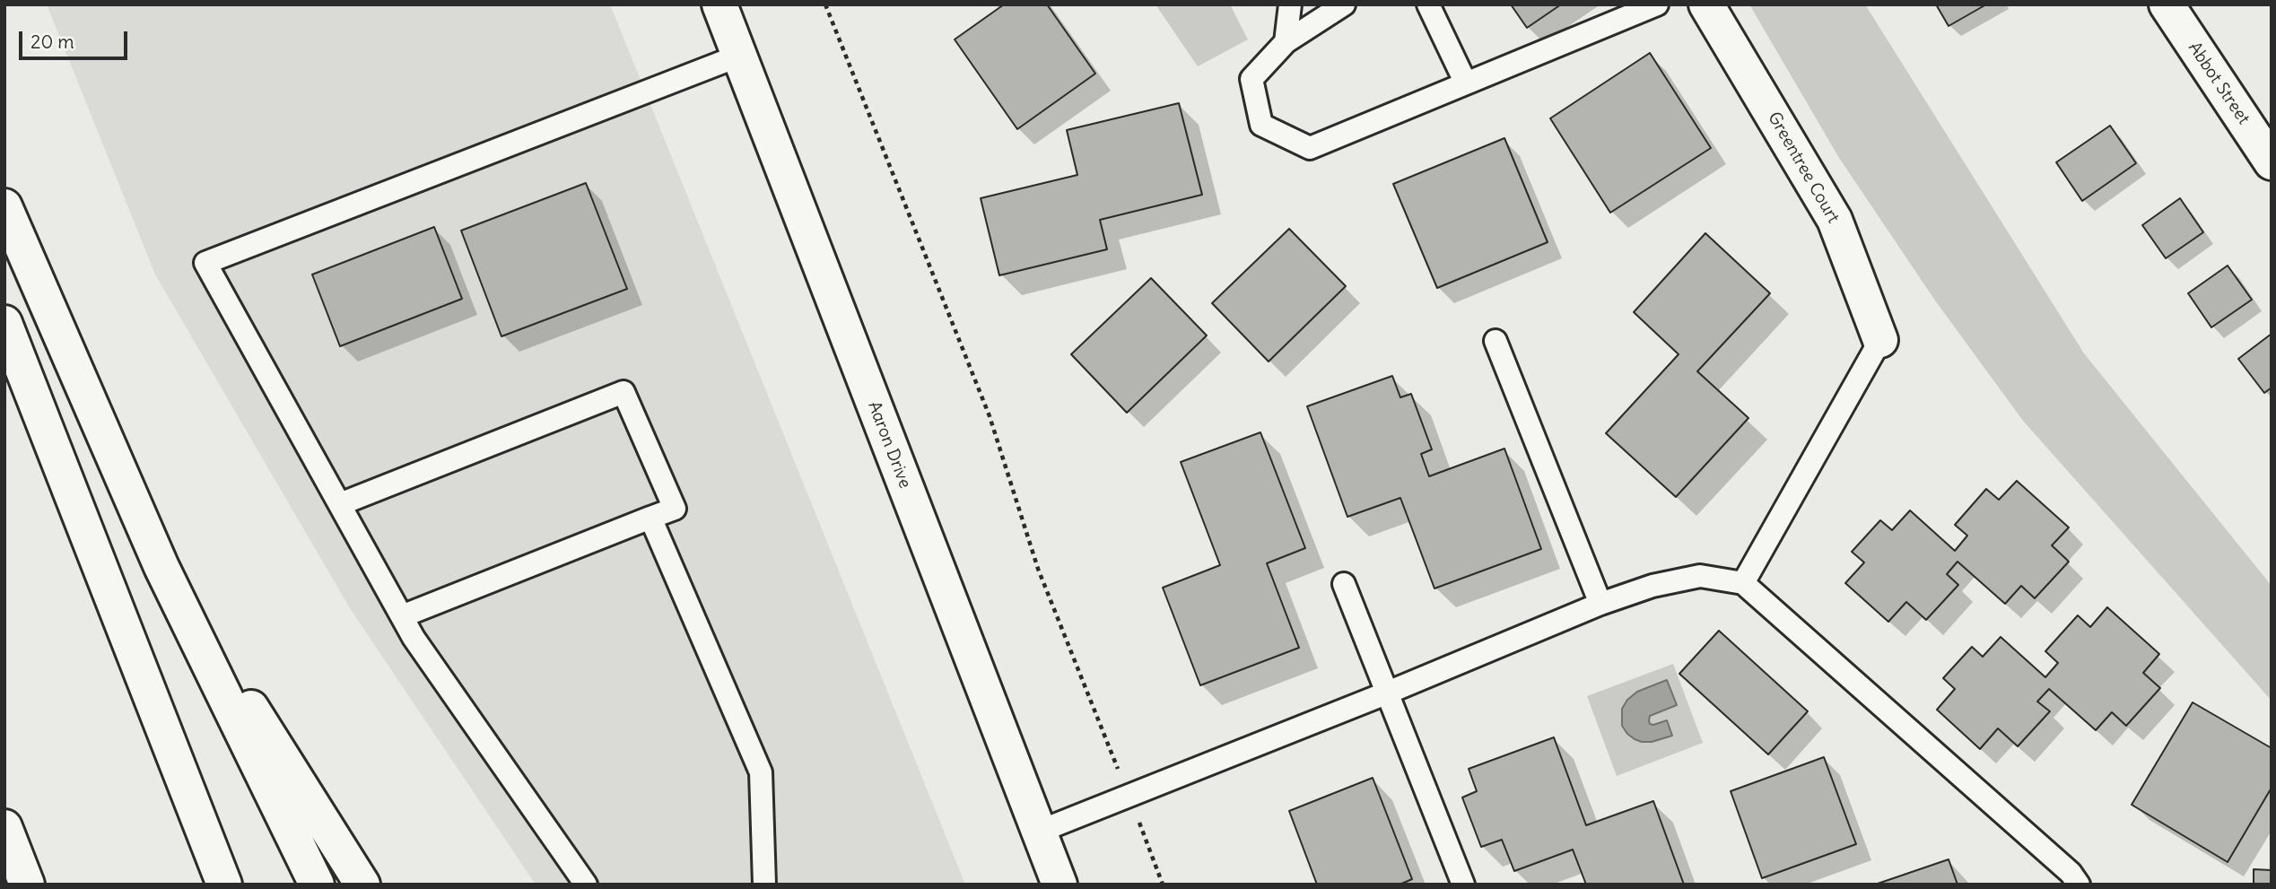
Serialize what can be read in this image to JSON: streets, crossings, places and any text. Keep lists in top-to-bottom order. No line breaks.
{"streets":{"main road":["Abbot Street","Greentree Court","Aaron Drive"]},"scale_bar":"20 m"}
